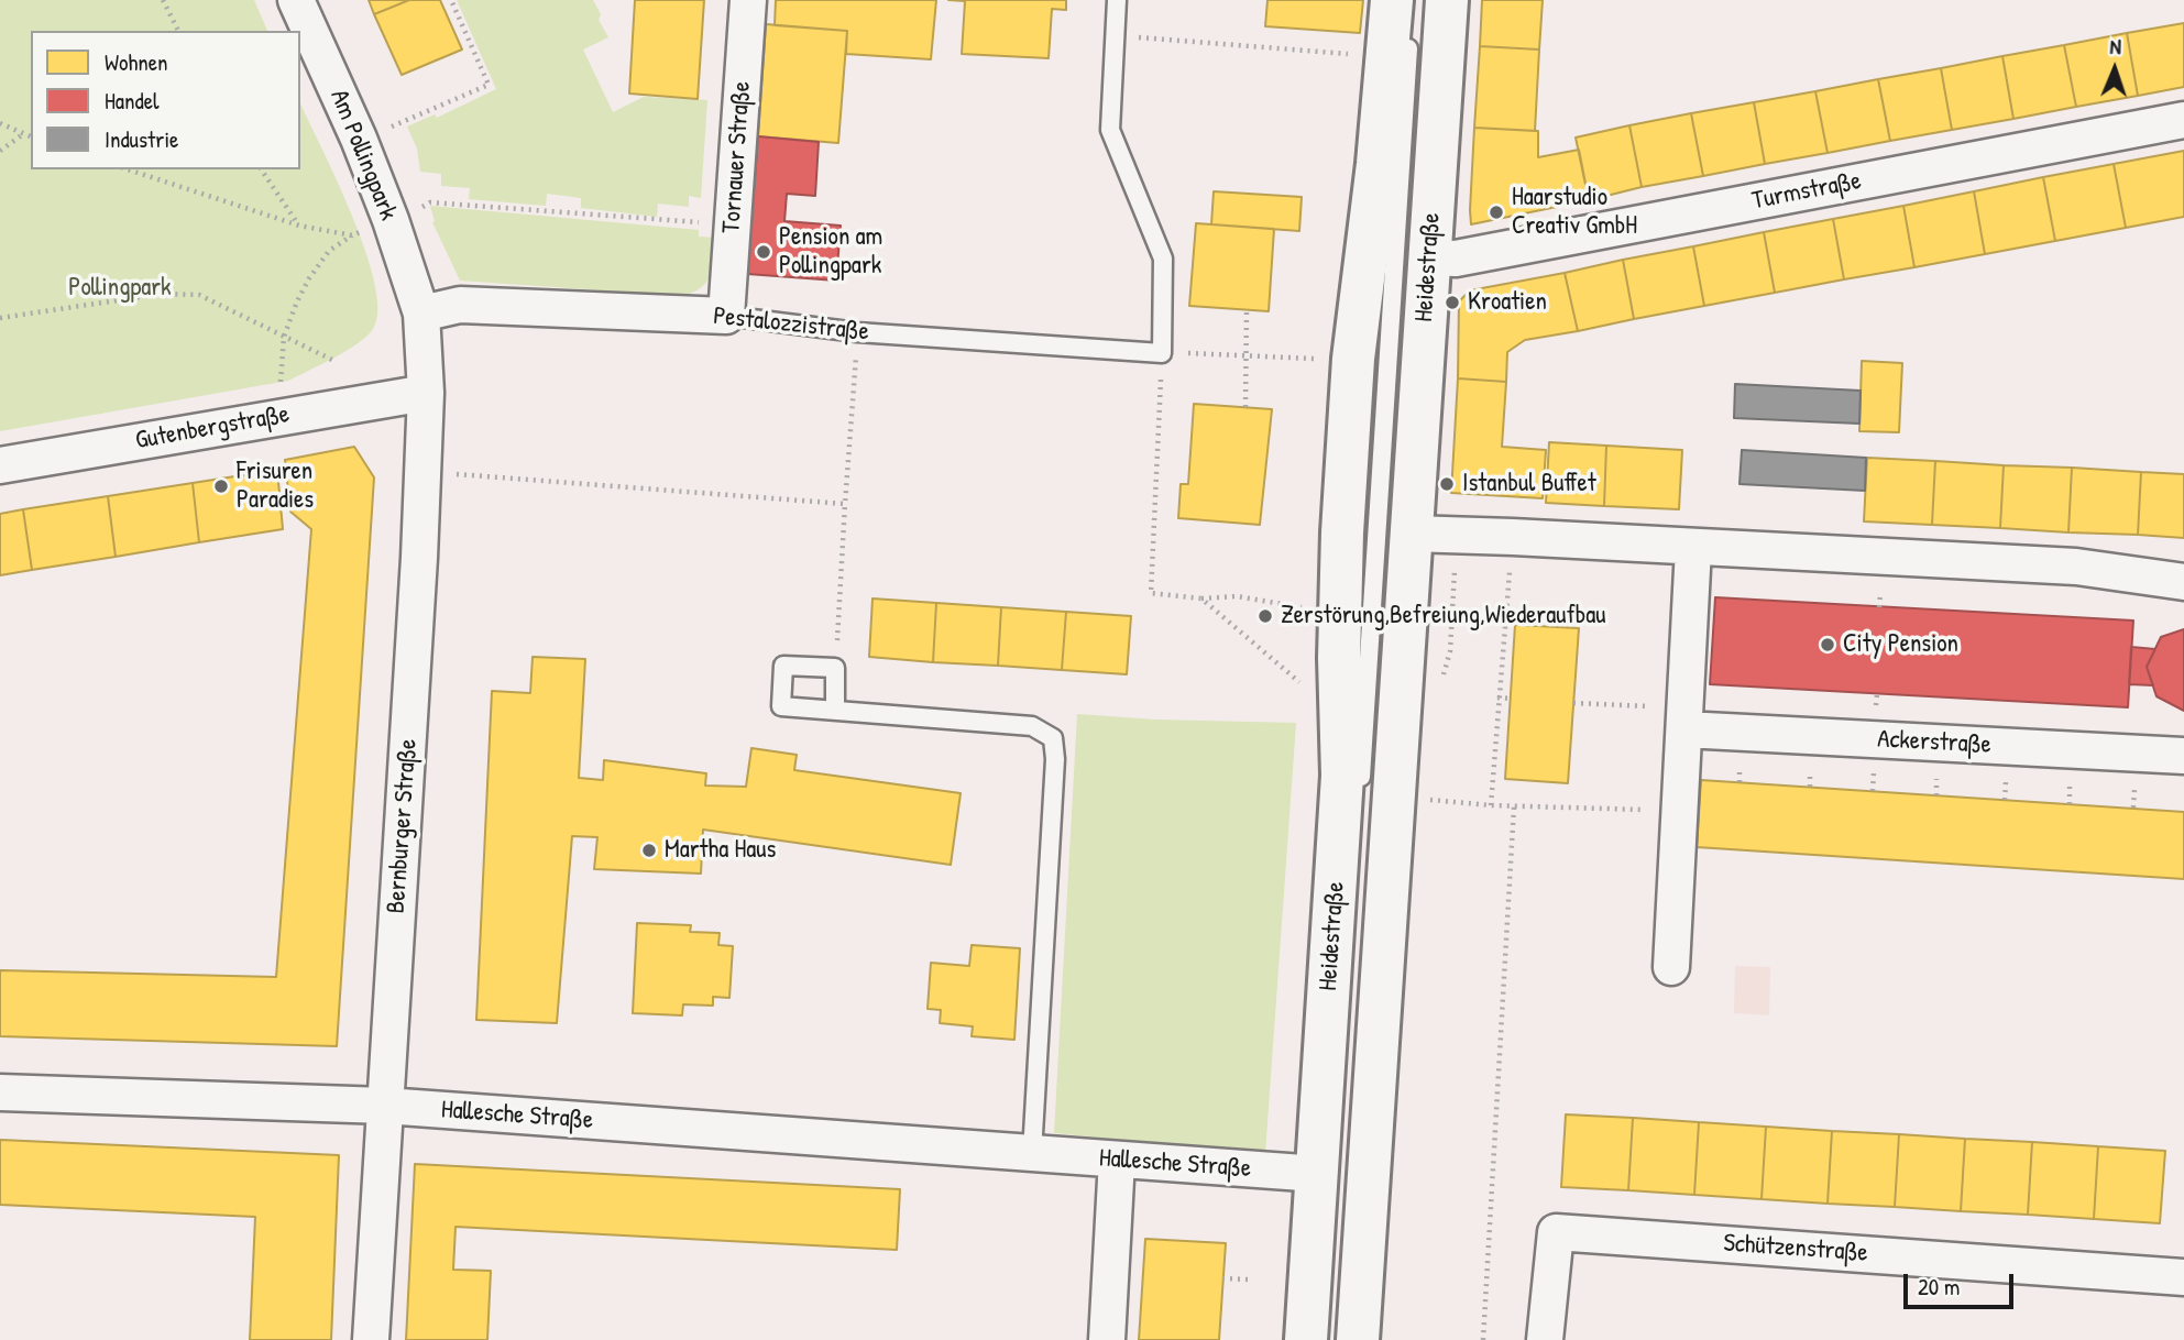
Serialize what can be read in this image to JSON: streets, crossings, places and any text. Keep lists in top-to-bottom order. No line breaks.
{"streets":{"main road":["Heidestraße"],"street":["Am Pollingpark","Tornauer Straße","Turmstraße","Pestalozzistraße","Gutenbergstraße","Ackerstraße","Bernburger Straße","Hallesche Straße","Schützenstraße"]},"crossings":[["Am Pollingpark","Pestalozzistraße"],["Am Pollingpark","Bernburger Straße"],["Tornauer Straße","Pestalozzistraße"],["Turmstraße","Heidestraße"],["Heidestraße","Hallesche Straße"],["Pestalozzistraße","Bernburger Straße"],["Gutenbergstraße","Bernburger Straße"],["Bernburger Straße","Hallesche Straße"]],"parks":["Pollingpark"],"places":["Haarstudio Creativ GmbH","Pension am Pollingpark","Kroatien","Istanbul Buffet","Frisuren Paradies","Zerstörung,Befreiung,Wiederaufbau","City Pension","Martha Haus"],"legend":["Wohnen","Handel","Industrie"],"scale_bar":"20 m","north":"top"}
